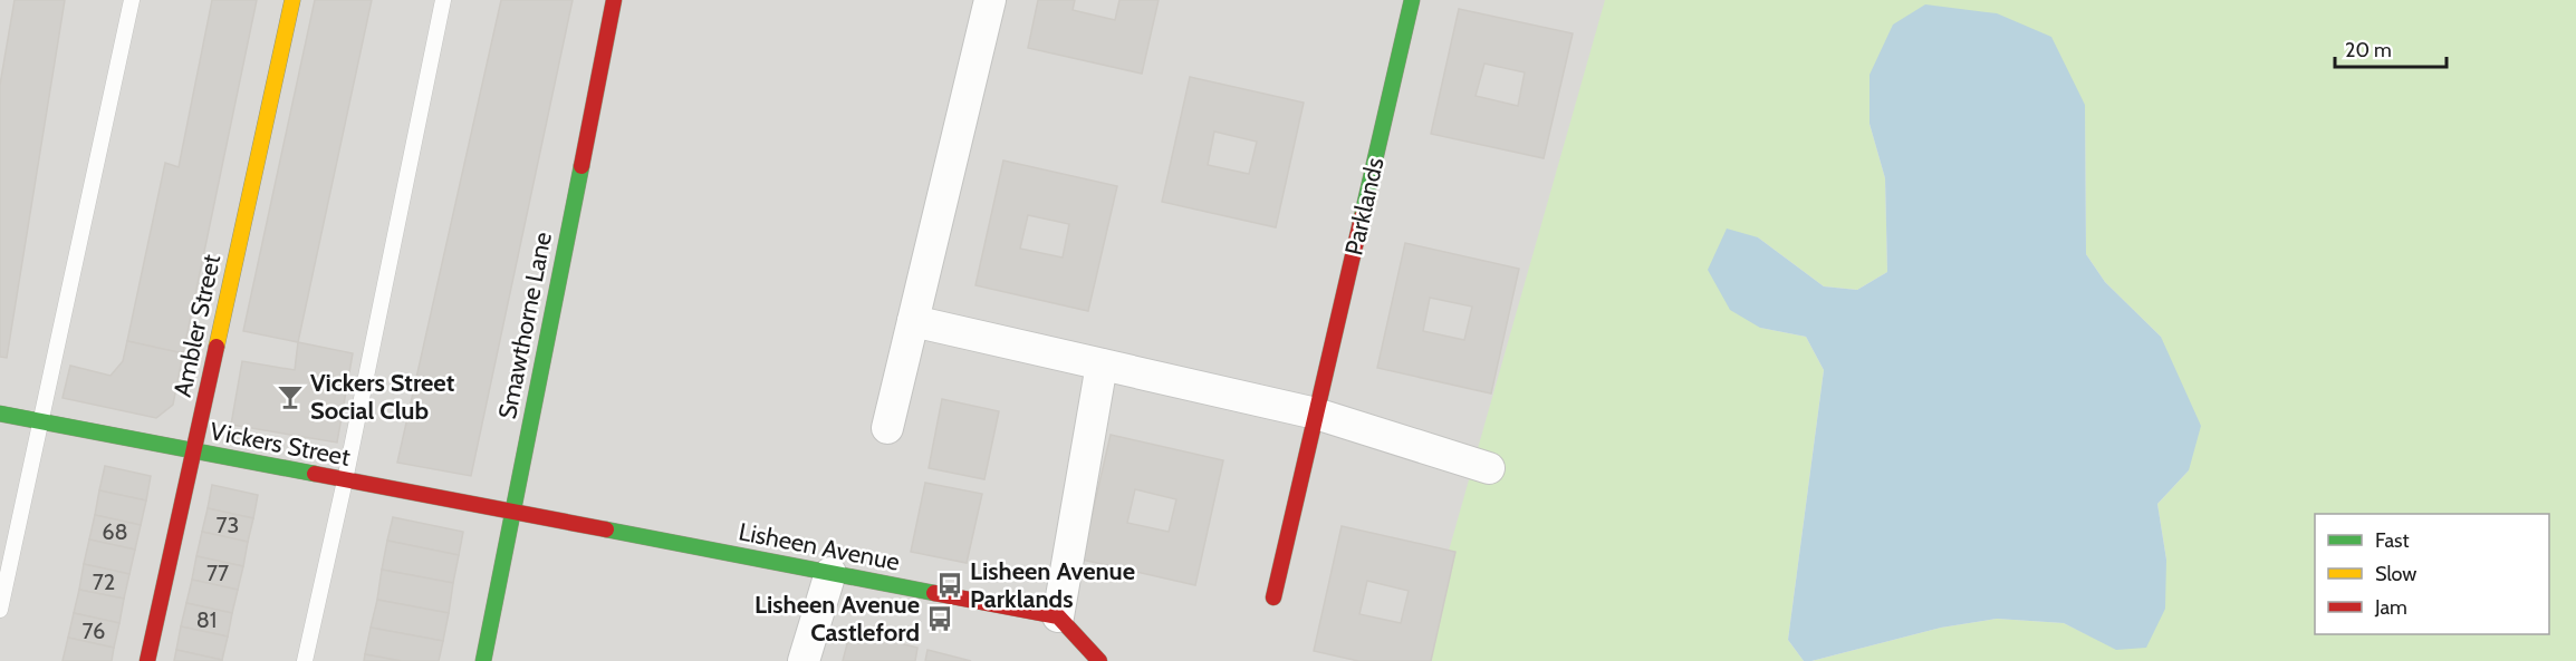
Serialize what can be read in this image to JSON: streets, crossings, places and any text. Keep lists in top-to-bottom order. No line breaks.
{"streets":{"street":["Parklands","Ambler Street","Smawthorne Lane","Vickers Street","Lisheen Avenue"]},"crossings":[["Ambler Street","Vickers Street"],["Smawthorne Lane","Vickers Street"],["Smawthorne Lane","Lisheen Avenue"],["Vickers Street","Lisheen Avenue"]],"places":{"bar":["Vickers Street Social Club"],"bus stop":["Lisheen Avenue Parklands","Lisheen Avenue Castleford"]},"house_numbers":["73","68","77","72","81","76"],"legend":["Fast","Slow","Jam"],"scale_bar":"20 m"}
